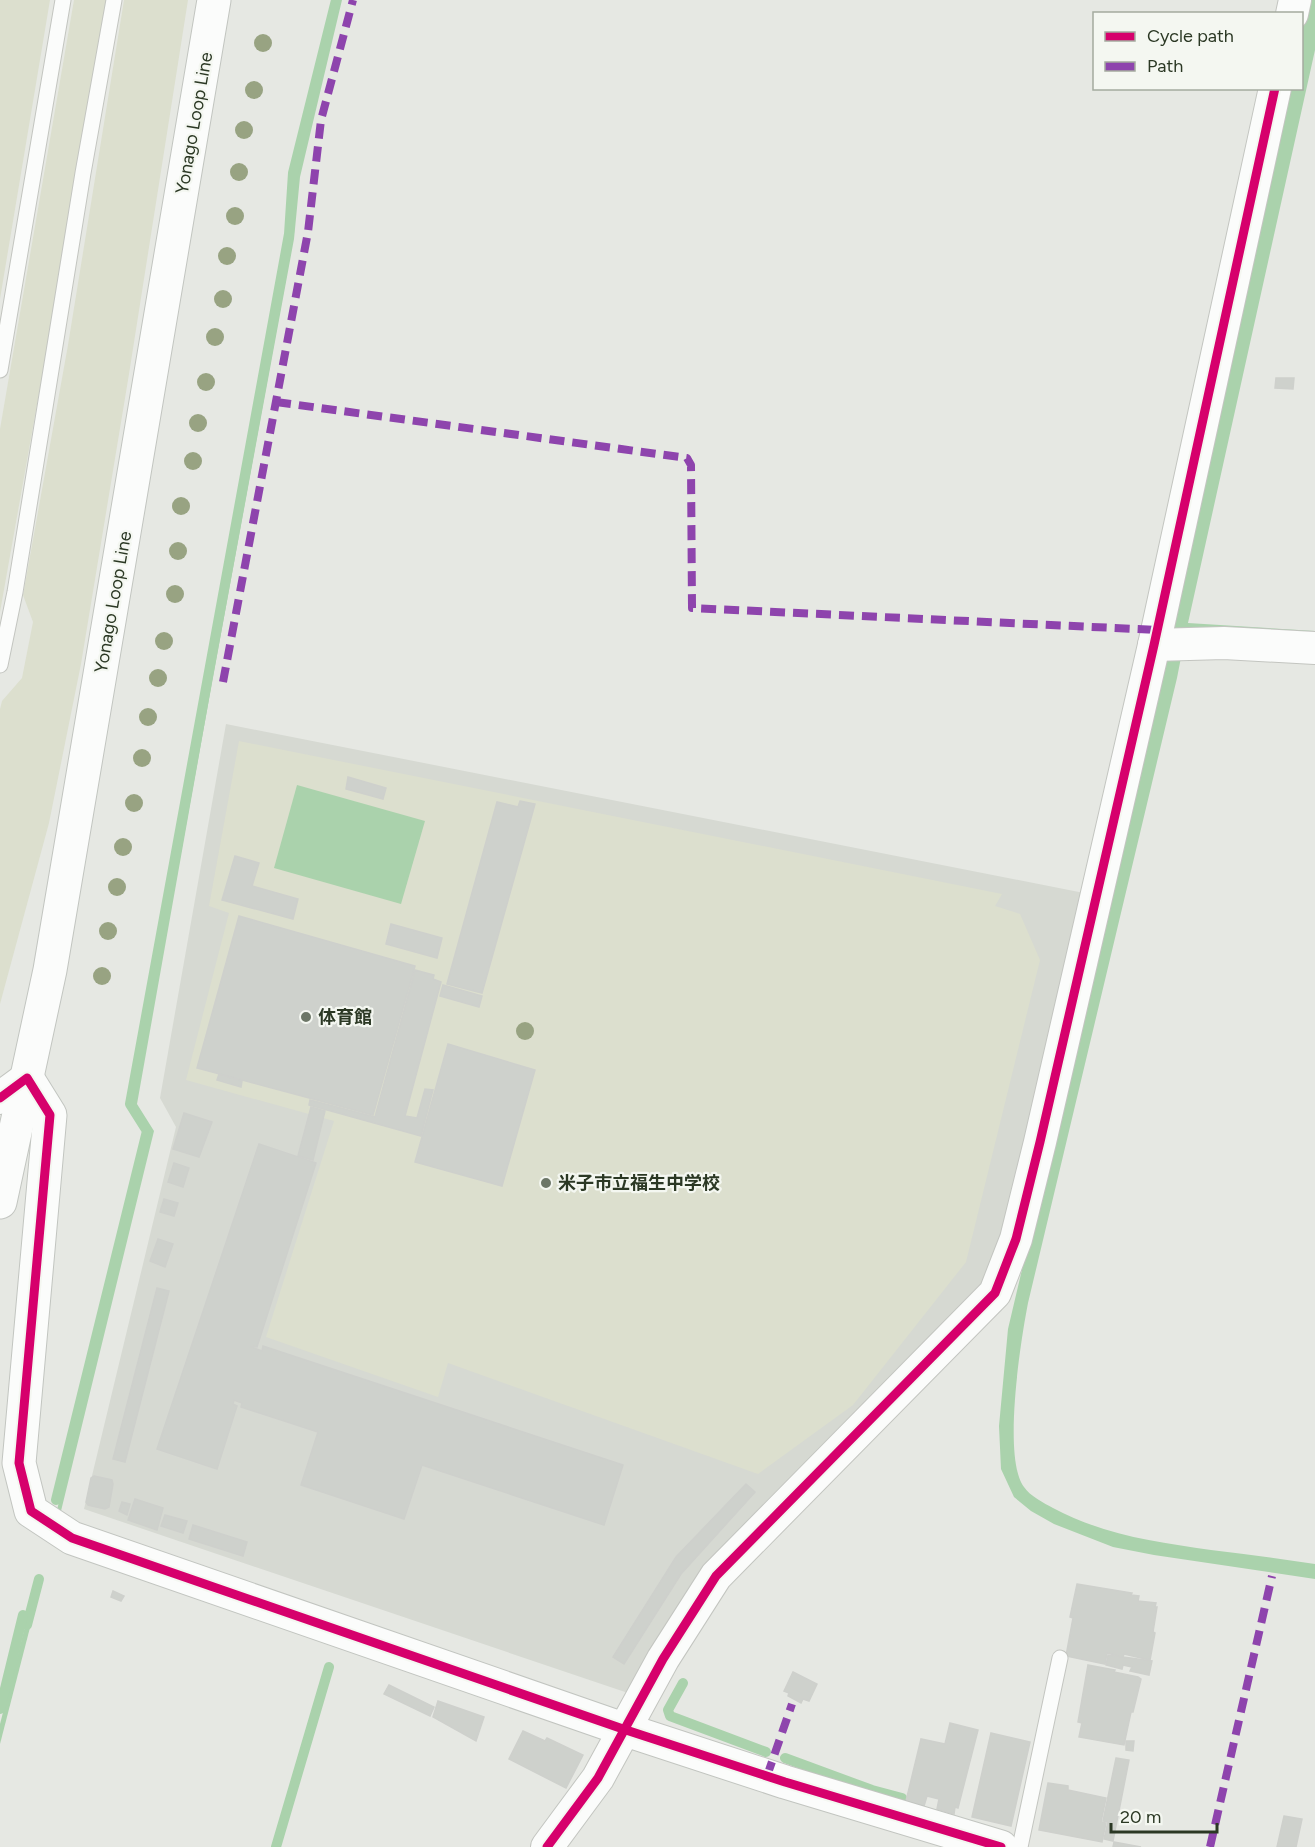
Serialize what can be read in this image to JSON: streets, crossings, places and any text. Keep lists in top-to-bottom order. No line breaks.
{"streets":{"street":["Yonago Loop Line"]},"places":["体育館","米子市立福生中学校"],"legend":["Cycle path","Path"],"scale_bar":"20 m"}
